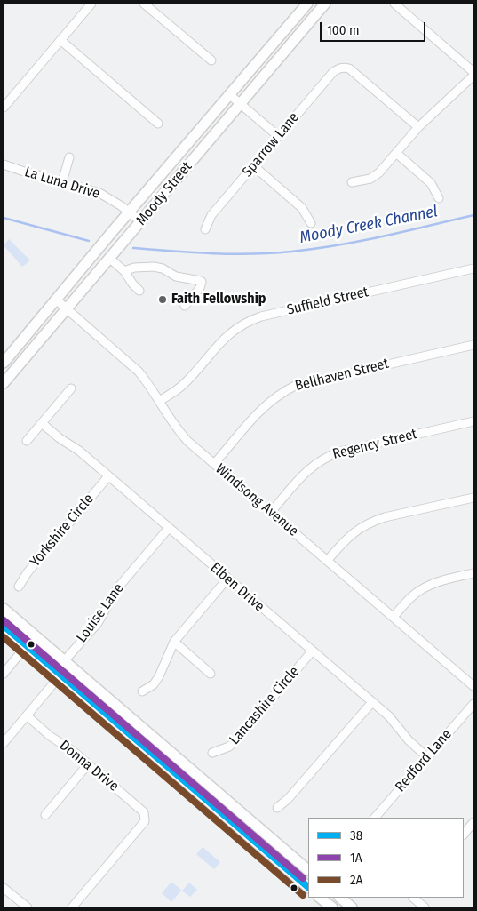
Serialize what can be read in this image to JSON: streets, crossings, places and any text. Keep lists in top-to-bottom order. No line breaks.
{"streets":{"main road":["Moody Street"],"street":["Sparrow Lane","La Luna Drive","Suffield Street","Bellhaven Street","Regency Street","Windsong Avenue","Yorkshire Circle","Elben Drive","Louise Lane","Lancashire Circle","Redford Lane","Donna Drive"]},"crossings":[["La Luna Drive","Moody Street"],["Moody Street","Windsong Avenue"],["Suffield Street","Windsong Avenue"],["Bellhaven Street","Windsong Avenue"],["Regency Street","Windsong Avenue"],["Yorkshire Circle","Elben Drive"],["Elben Drive","Louise Lane"],["Elben Drive","Lancashire Circle"],["Elben Drive","Redford Lane"],["Louise Lane","Donna Drive"]],"water":["Moody Creek Channel"],"places":["Faith Fellowship"],"lines":["transit line 1A","transit line 38","transit line 2A"],"legend":["38","1A","2A"],"scale_bar":"100 m"}
